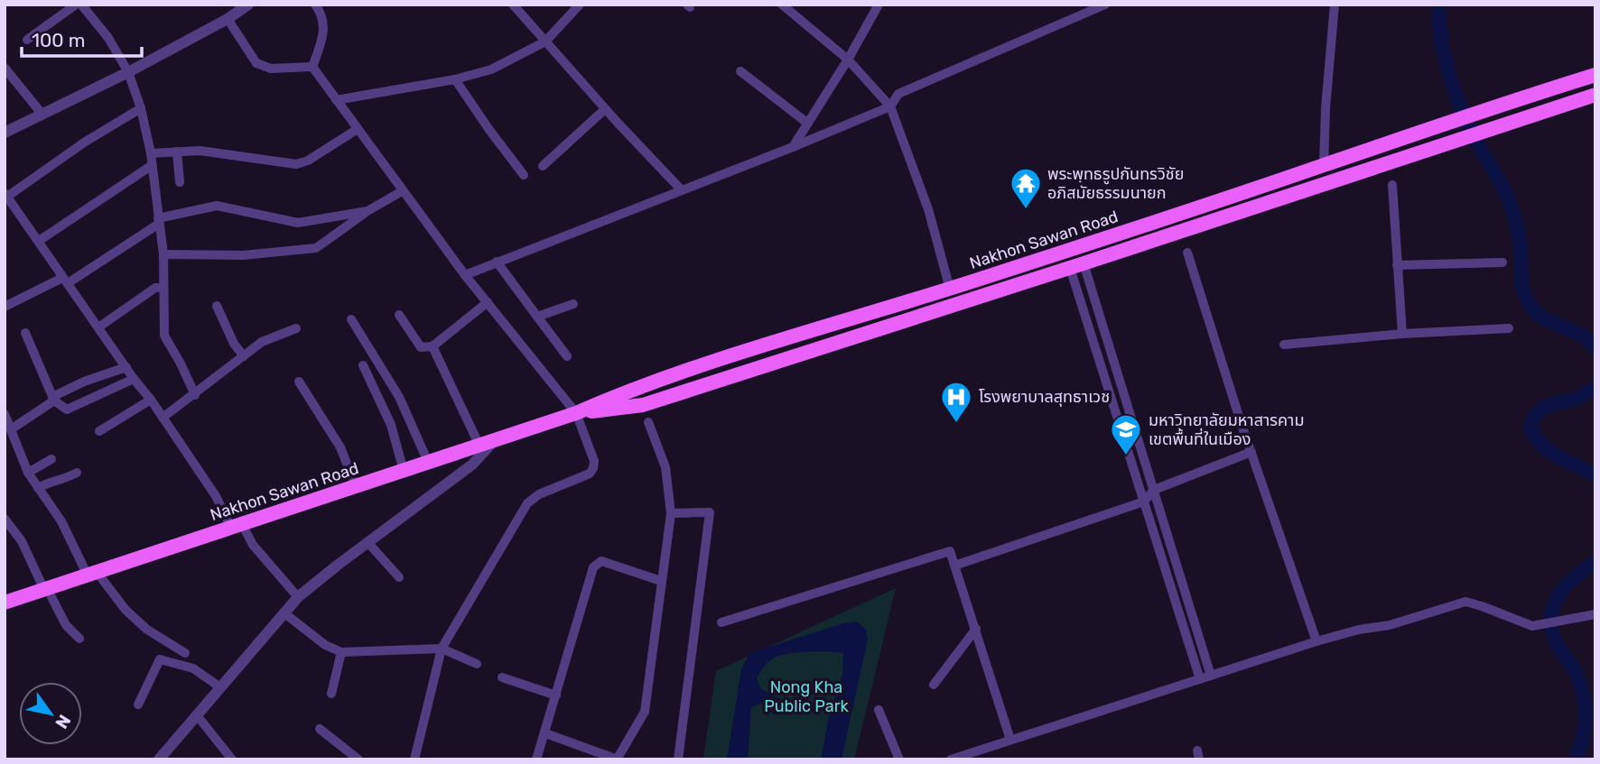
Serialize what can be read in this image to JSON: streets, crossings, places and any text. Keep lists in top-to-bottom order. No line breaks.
{"streets":{"main road":["Nakhon Sawan Road"]},"parks":["Nong Kha Public Park"],"places":{"temple":["พระพุทธรูปกันทรวิชัย อภิสมัยธรรมนายก"],"hospital":["โรงพยาบาลสุทธาเวช"],"school or university":["มหาวิทยาลัยมหาสารคาม เขตพื้นที่ในเมือง"]},"scale_bar":"100 m","north":"bottom right"}
